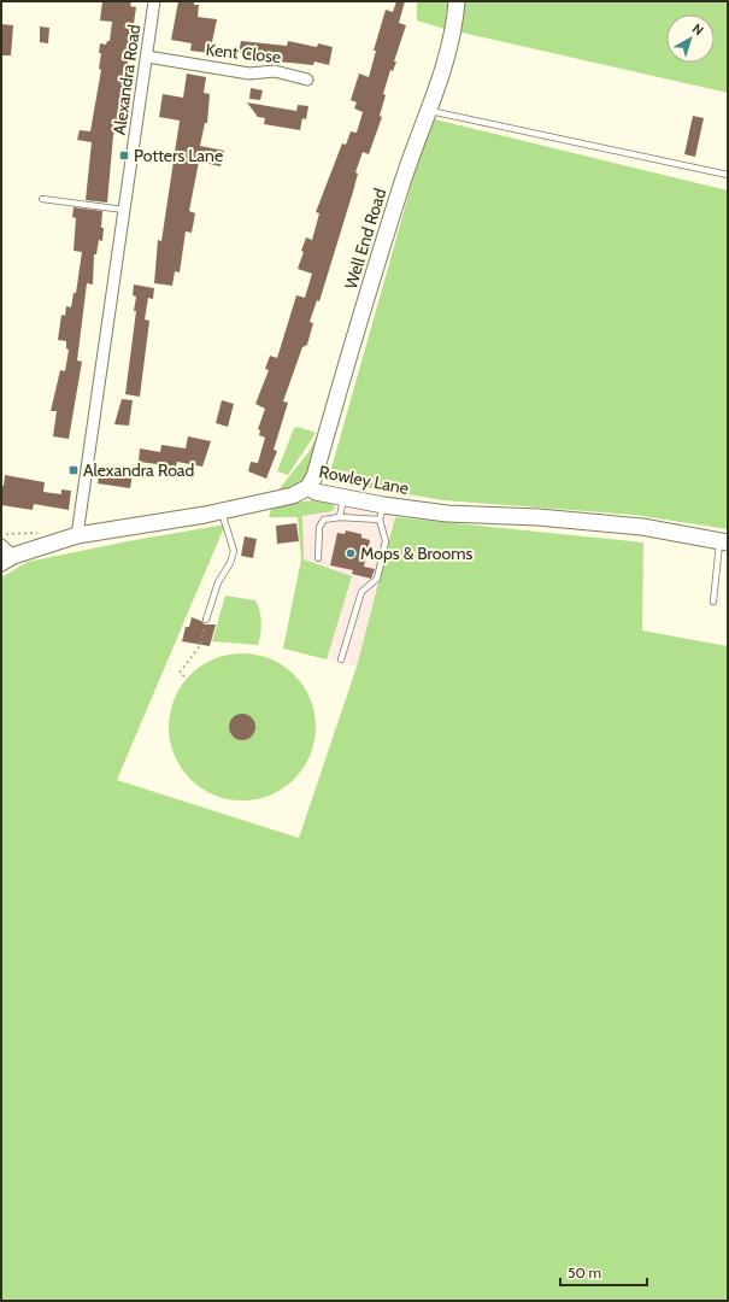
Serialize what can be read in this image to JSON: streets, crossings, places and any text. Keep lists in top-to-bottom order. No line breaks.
{"streets":{"street":["Kent Close","Alexandra Road","Well End Road","Rowley Lane"]},"crossings":[["Kent Close","Alexandra Road"],["Alexandra Road","Rowley Lane"],["Well End Road","Rowley Lane"]],"places":{"transit":["Potters Lane","Alexandra Road"],"other":["Mops & Brooms"]},"scale_bar":"50 m","north":"top right"}
